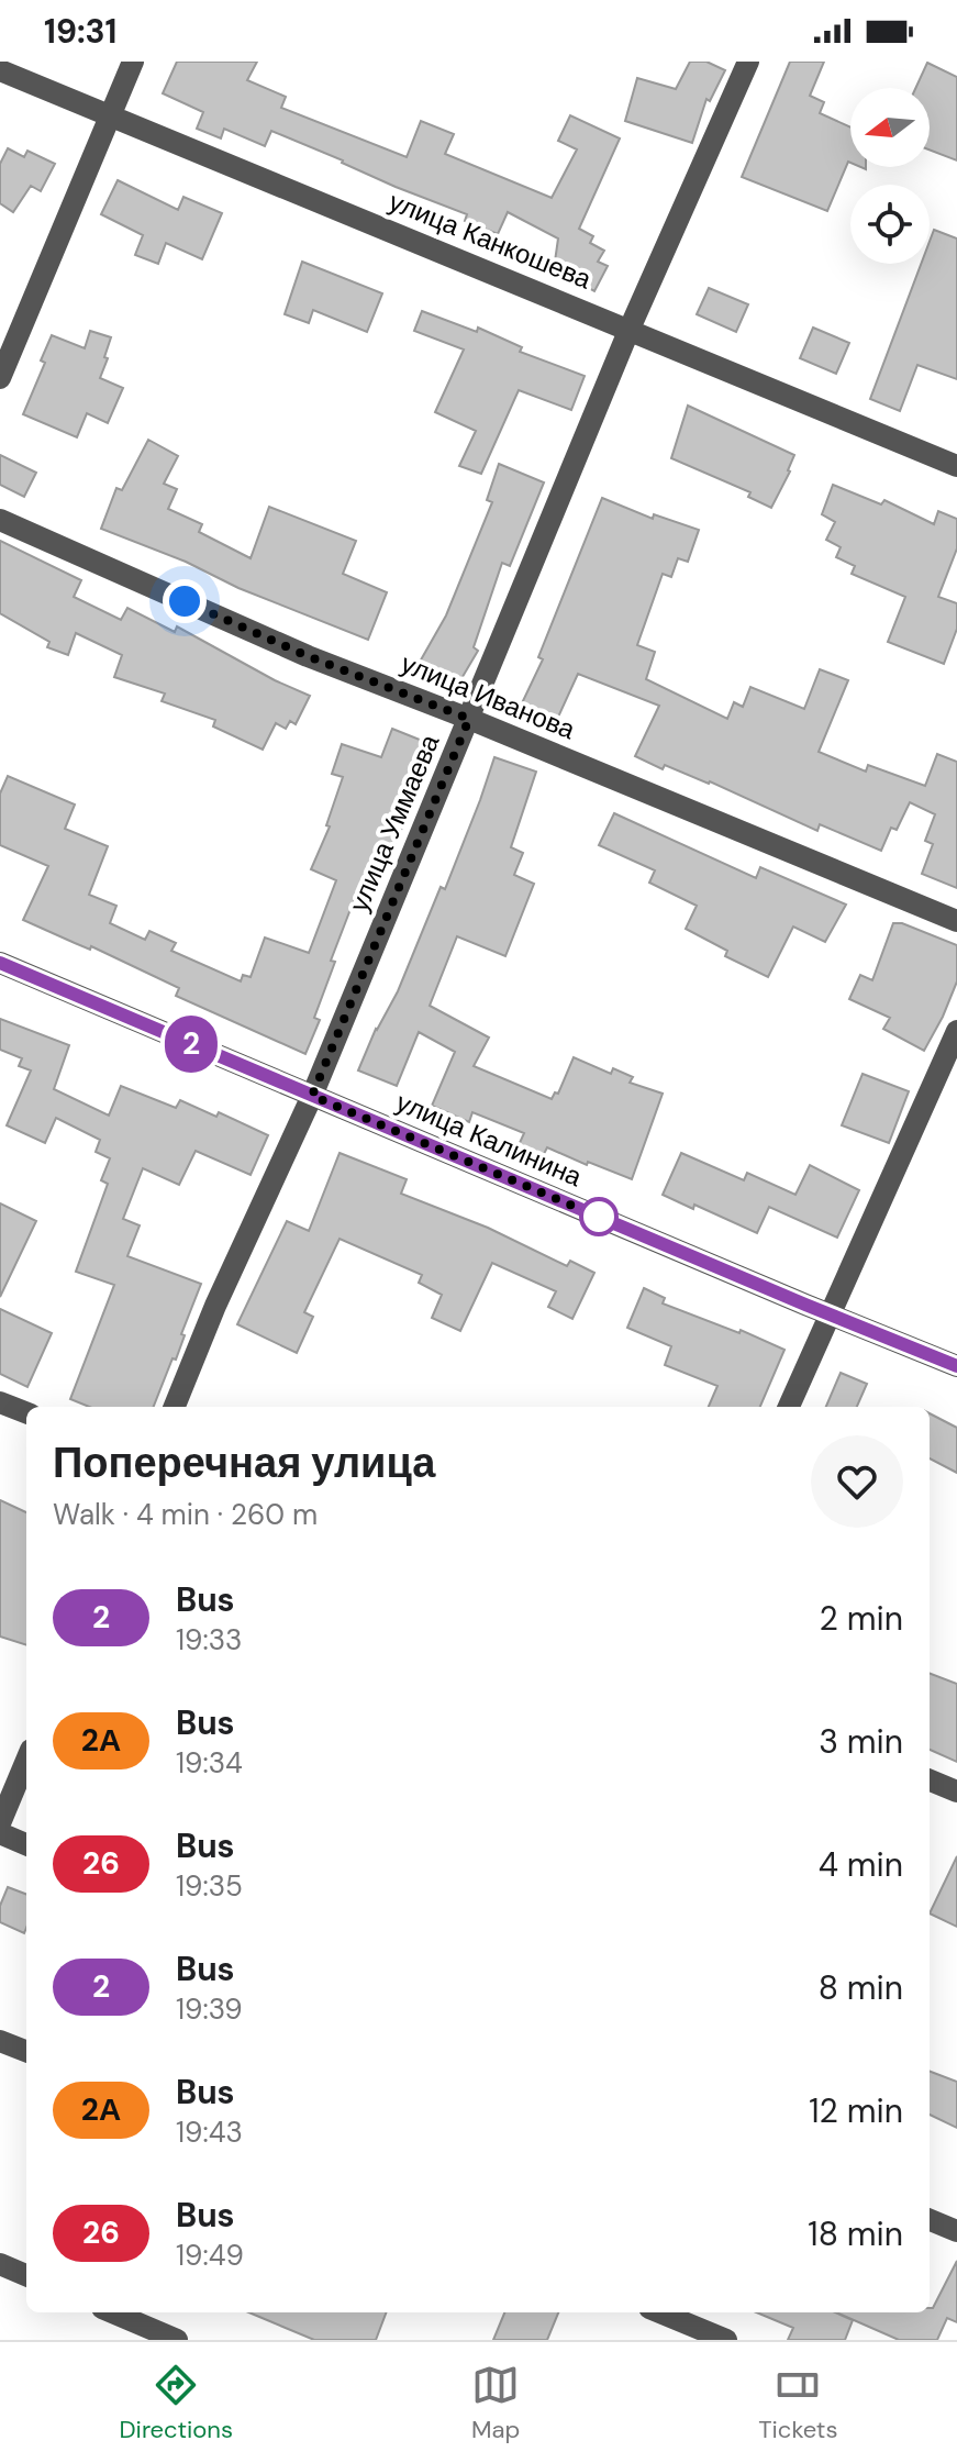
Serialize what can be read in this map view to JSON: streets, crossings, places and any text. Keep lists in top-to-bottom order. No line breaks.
{"streets":{"street":["улица Канкошева","улица Иванова","улица Уммаева","улица Калинина"]},"crossings":[["улица Канкошева","улица Уммаева"],["улица Иванова","улица Уммаева"],["улица Уммаева","улица Калинина"]],"lines":["bus line 2"],"north":"left","page":{"status":"19:31","on_map":"2","heading":["Поперечная улица","Walk · 4 min · 260 m"],"list":[{"mark":"2","name":"Bus","note":"19:33","value":"2 min"},{"mark":"2А","name":"Bus","note":"19:34","value":"3 min"},{"mark":"26","name":"Bus","note":"19:35","value":"4 min"},{"mark":"2","name":"Bus","note":"19:39","value":"8 min"},{"mark":"2А","name":"Bus","note":"19:43","value":"12 min"},{"mark":"26","name":"Bus","note":"19:49","value":"18 min"}],"tabs":["Directions","Map","Tickets"]}}
